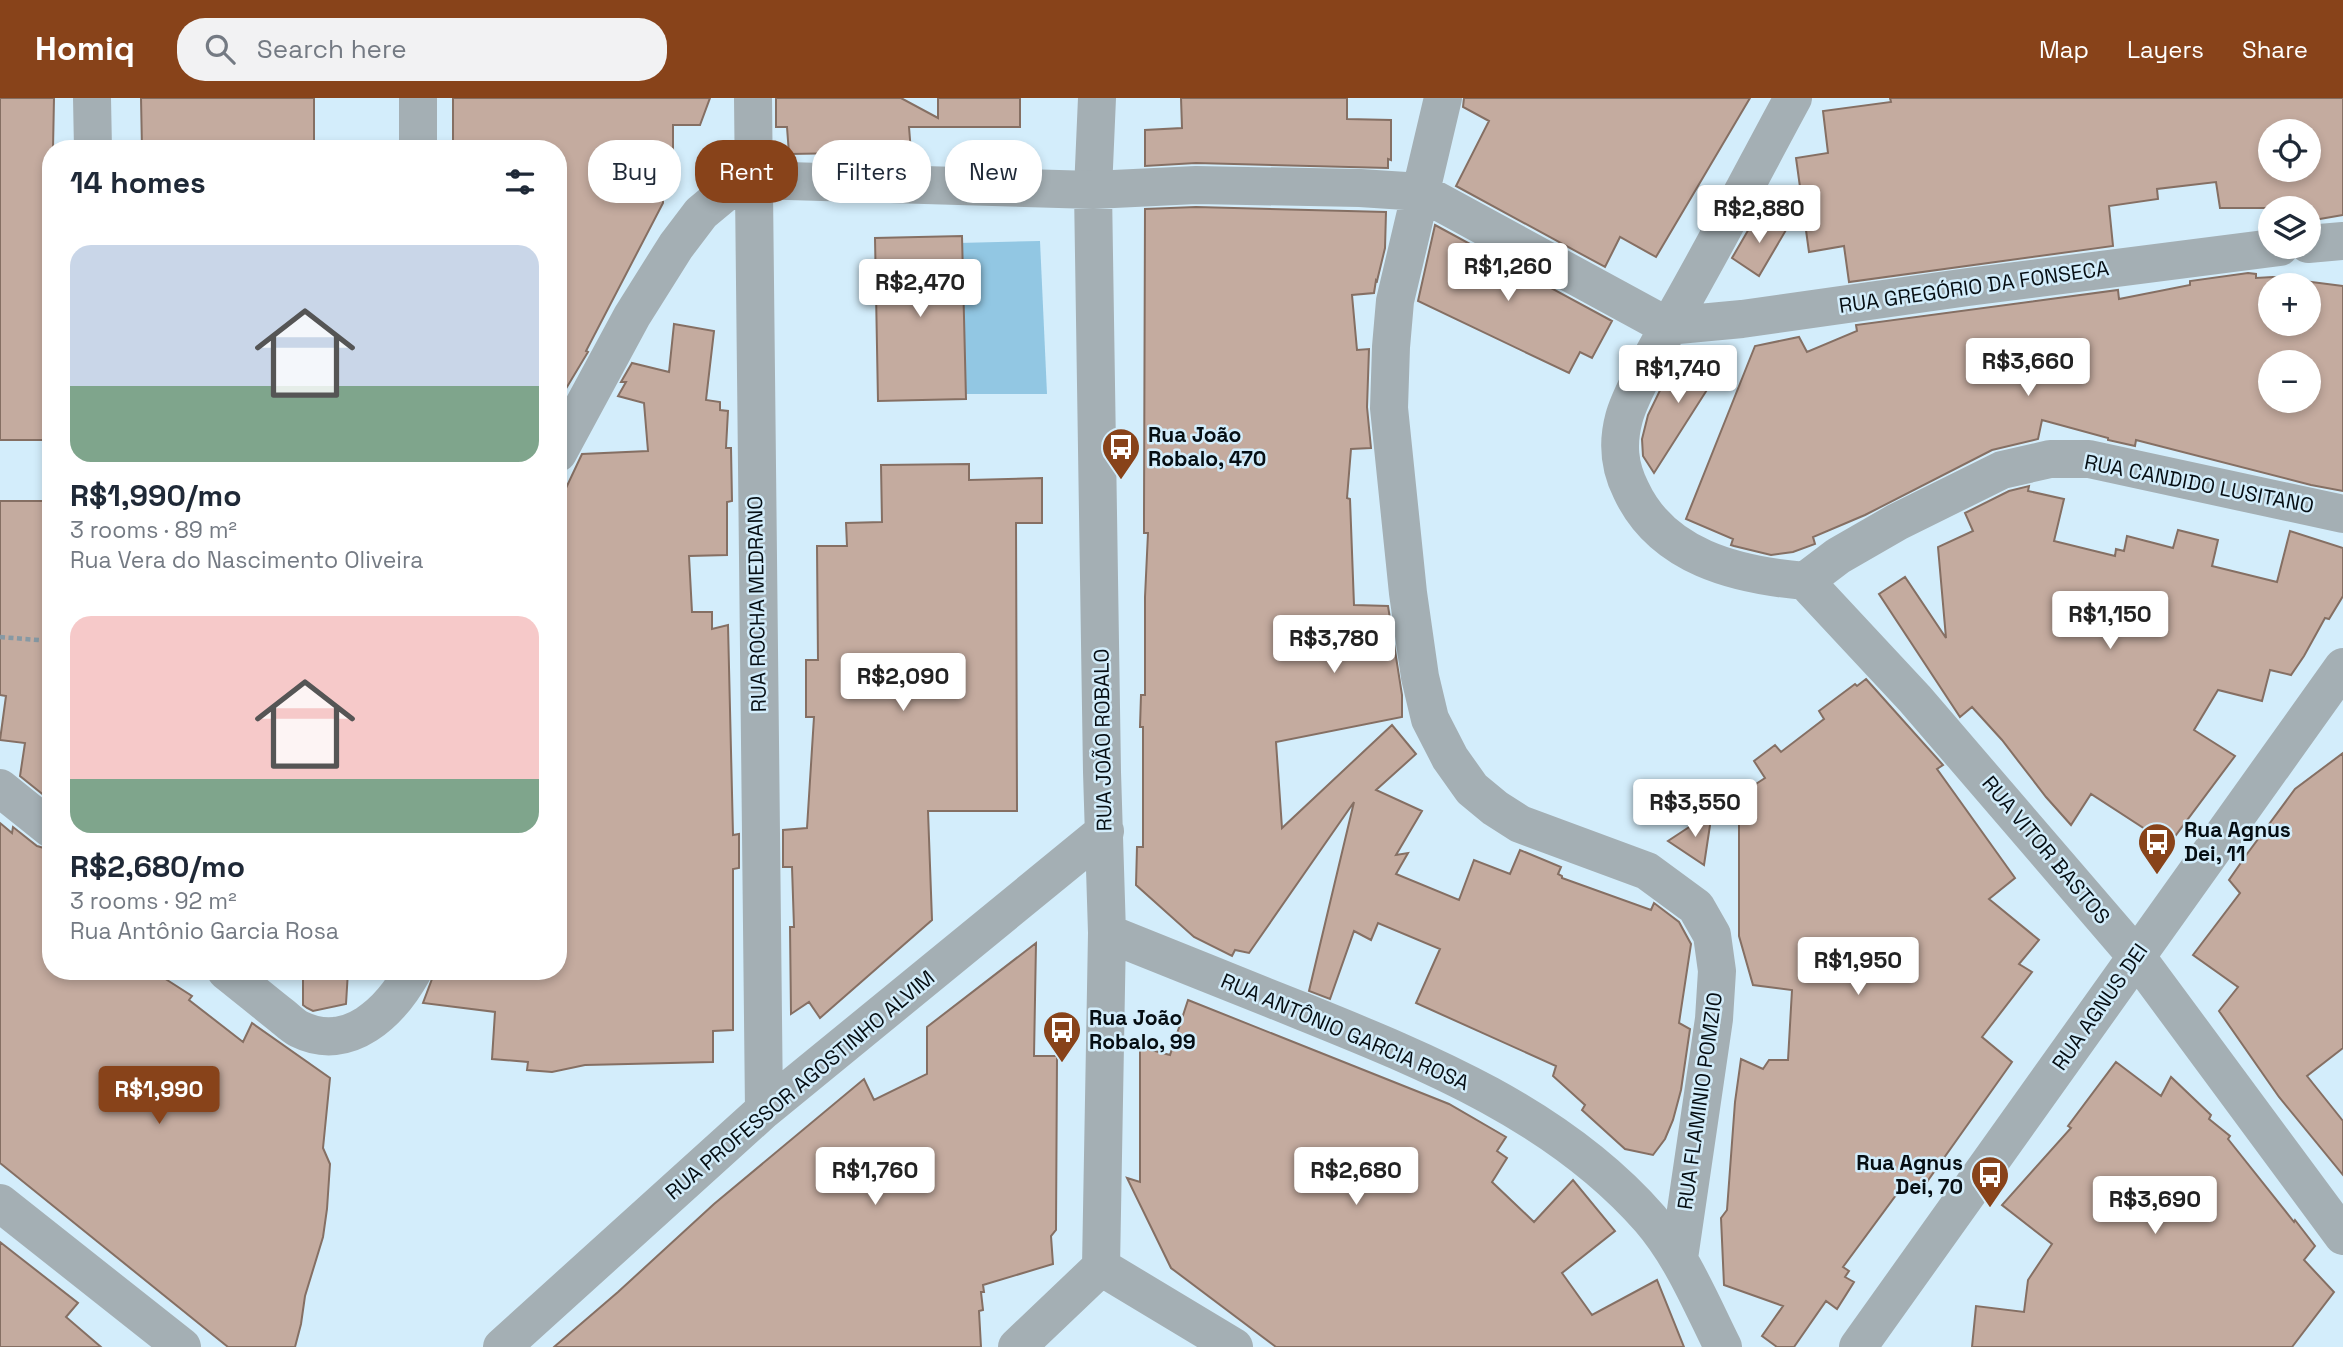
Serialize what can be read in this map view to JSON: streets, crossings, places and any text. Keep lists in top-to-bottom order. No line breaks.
{"streets":{"street":["RUA GREGÓRIO DA FONSECA","RUA CANDIDO LUSITANO","RUA ROCHA MEDRANO","RUA JOÃO ROBALO","RUA VITOR BASTOS","RUA AGNUS DEI","RUA ANTÔNIO GARCIA ROSA","RUA PROFESSOR AGOSTINHO ALVIM","RUA FLAMINIO POMZIO"]},"crossings":[["RUA CANDIDO LUSITANO","RUA VITOR BASTOS"],["RUA ROCHA MEDRANO","RUA PROFESSOR AGOSTINHO ALVIM"],["RUA JOÃO ROBALO","RUA ANTÔNIO GARCIA ROSA"],["RUA JOÃO ROBALO","RUA PROFESSOR AGOSTINHO ALVIM"],["RUA VITOR BASTOS","RUA AGNUS DEI"],["RUA ANTÔNIO GARCIA ROSA","RUA FLAMINIO POMZIO"]],"places":{"bus stop":["Rua João Robalo, 470","Rua Agnus Dei, 11","Rua João Robalo, 99","Rua Agnus Dei, 70"]},"page":{"header":"Homiq","search":"Search here","nav":["Map","Layers","Share"],"map_buttons":["+","−"],"chip":["Buy","Rent","Filters","New"],"heading":"14 homes","price":["R$2,880","R$1,260","R$2,470","R$3,660","R$1,740","R$1,150","R$3,780","R$2,090","R$3,550","R$1,950","R$1,990","R$1,760","R$2,680","R$3,690"],"list":[{"name":"R$1,990/mo","note":"3 rooms · 89 m² · Rua Vera do Nascimento Oliveira"},{"name":"R$2,680/mo","note":"3 rooms · 92 m² · Rua Antônio Garcia Rosa"}]}}
